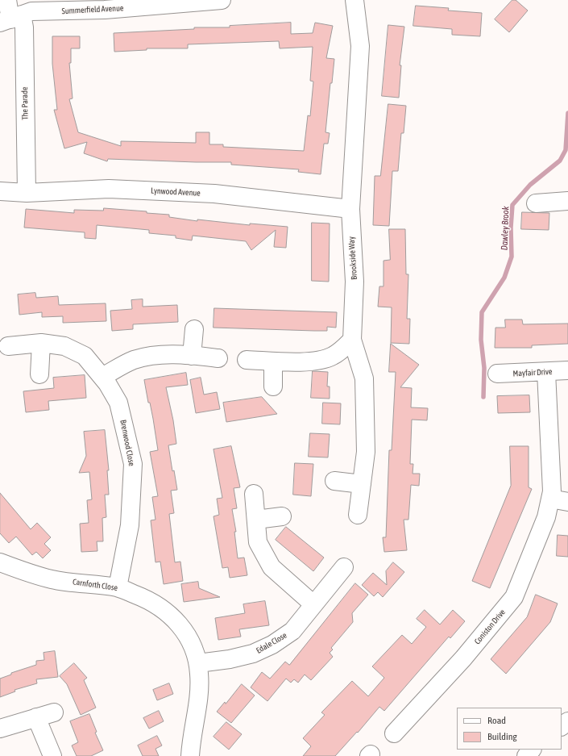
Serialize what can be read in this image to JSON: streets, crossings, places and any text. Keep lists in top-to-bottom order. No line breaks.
{"streets":{"street":["Summerfield Avenue","The Parade","Lynwood Avenue","Brookside Way","Mayfair Drive","Brenwood Close","Carnforth Close","Coniston Drive","Edale Close"]},"crossings":[["Summerfield Avenue","The Parade"],["The Parade","Lynwood Avenue"],["Lynwood Avenue","Brookside Way"],["Mayfair Drive","Coniston Drive"],["Brenwood Close","Carnforth Close"],["Carnforth Close","Edale Close"]],"water":["Dawley Brook"],"legend":["Road","Building"]}
